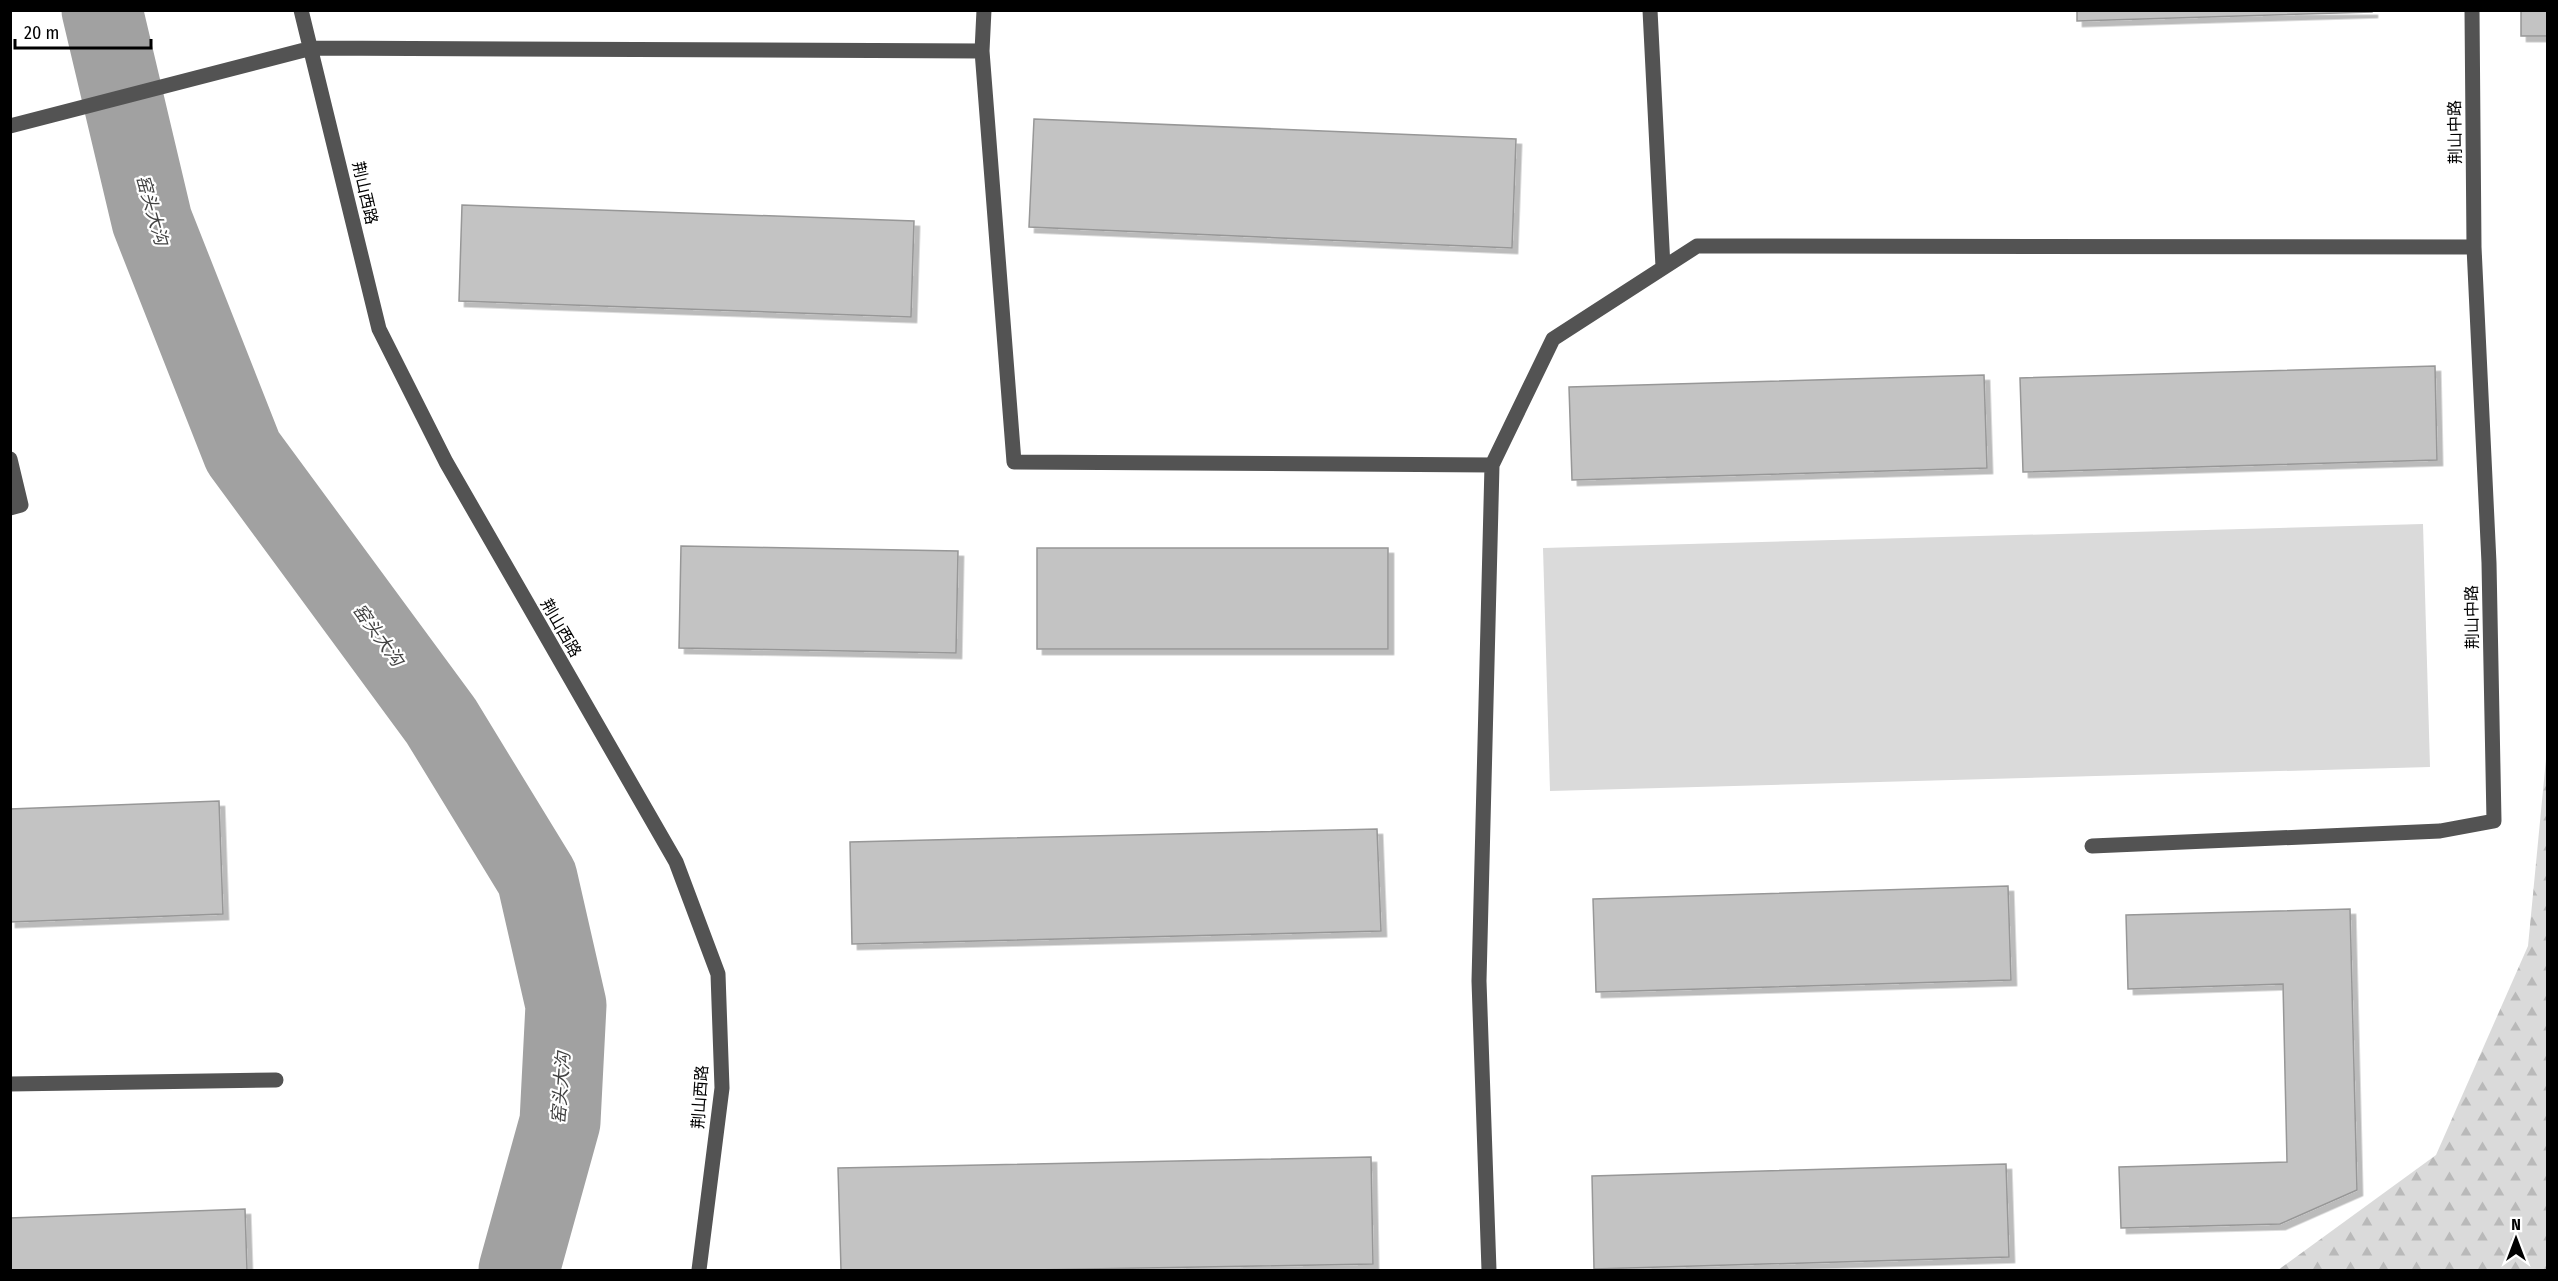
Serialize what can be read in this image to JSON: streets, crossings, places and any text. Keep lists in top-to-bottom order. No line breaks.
{"streets":{"street":["荆山中路","荆山西路"]},"water":["窑头大沟"],"scale_bar":"20 m","north":"top"}
